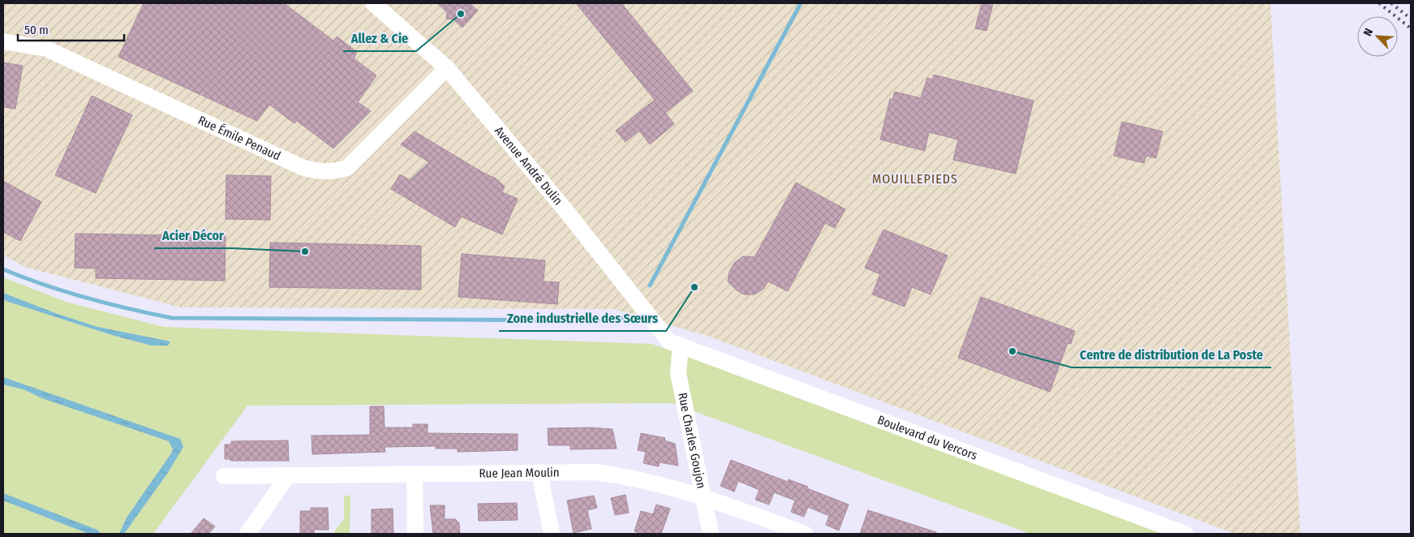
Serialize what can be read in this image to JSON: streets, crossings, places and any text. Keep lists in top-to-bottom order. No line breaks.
{"streets":{"street":["Rue Émile Penaud","Avenue André Dulin","Boulevard du Vercors","Rue Charles Goujon","Rue Jean Moulin"]},"crossings":[["Rue Émile Penaud","Avenue André Dulin"],["Avenue André Dulin","Boulevard du Vercors"],["Avenue André Dulin","Rue Charles Goujon"],["Boulevard du Vercors","Rue Charles Goujon"],["Rue Charles Goujon","Rue Jean Moulin"]],"districts":["MOUILLEPIEDS"],"places":["Allez & Cie","Acier Décor","Zone industrielle des Sœurs","Centre de distribution de La Poste"],"scale_bar":"50 m","north":"top left"}
